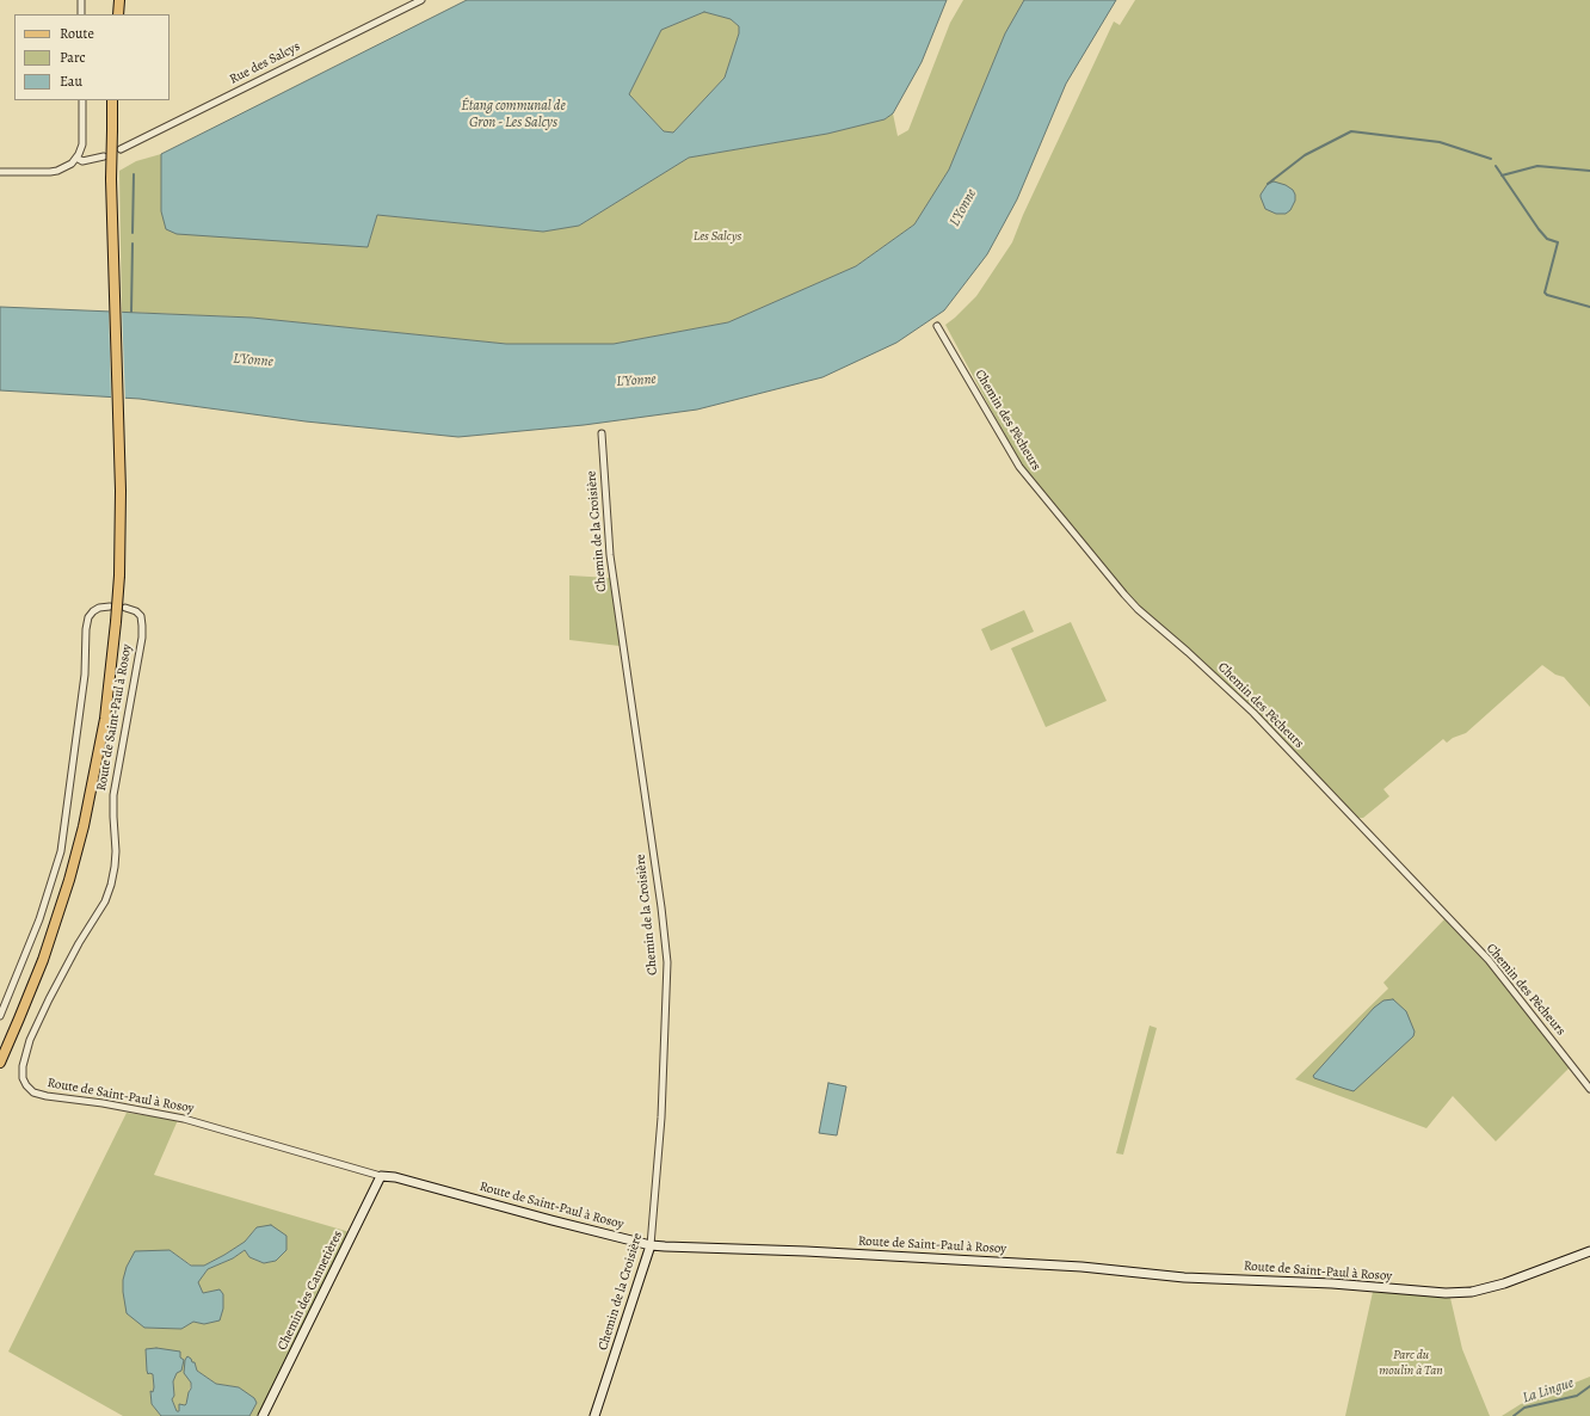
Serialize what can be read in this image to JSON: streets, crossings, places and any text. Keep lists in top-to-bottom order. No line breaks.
{"streets":{"street":["Rue des Salcys","Chemin des Pêcheurs","Chemin de la Croisière","Route de Saint-Paul à Rosoy","Chemin des Cannetières"]},"crossings":[["Chemin de la Croisière","Route de Saint-Paul à Rosoy"],["Route de Saint-Paul à Rosoy","Chemin des Cannetières"]],"water":["Étang communal de Gron - Les Salcys","L'Yonne","La Lingue"],"parks":["Les Salcys","Parc du moulin à Tan"],"legend":["Route","Parc","Eau"]}
